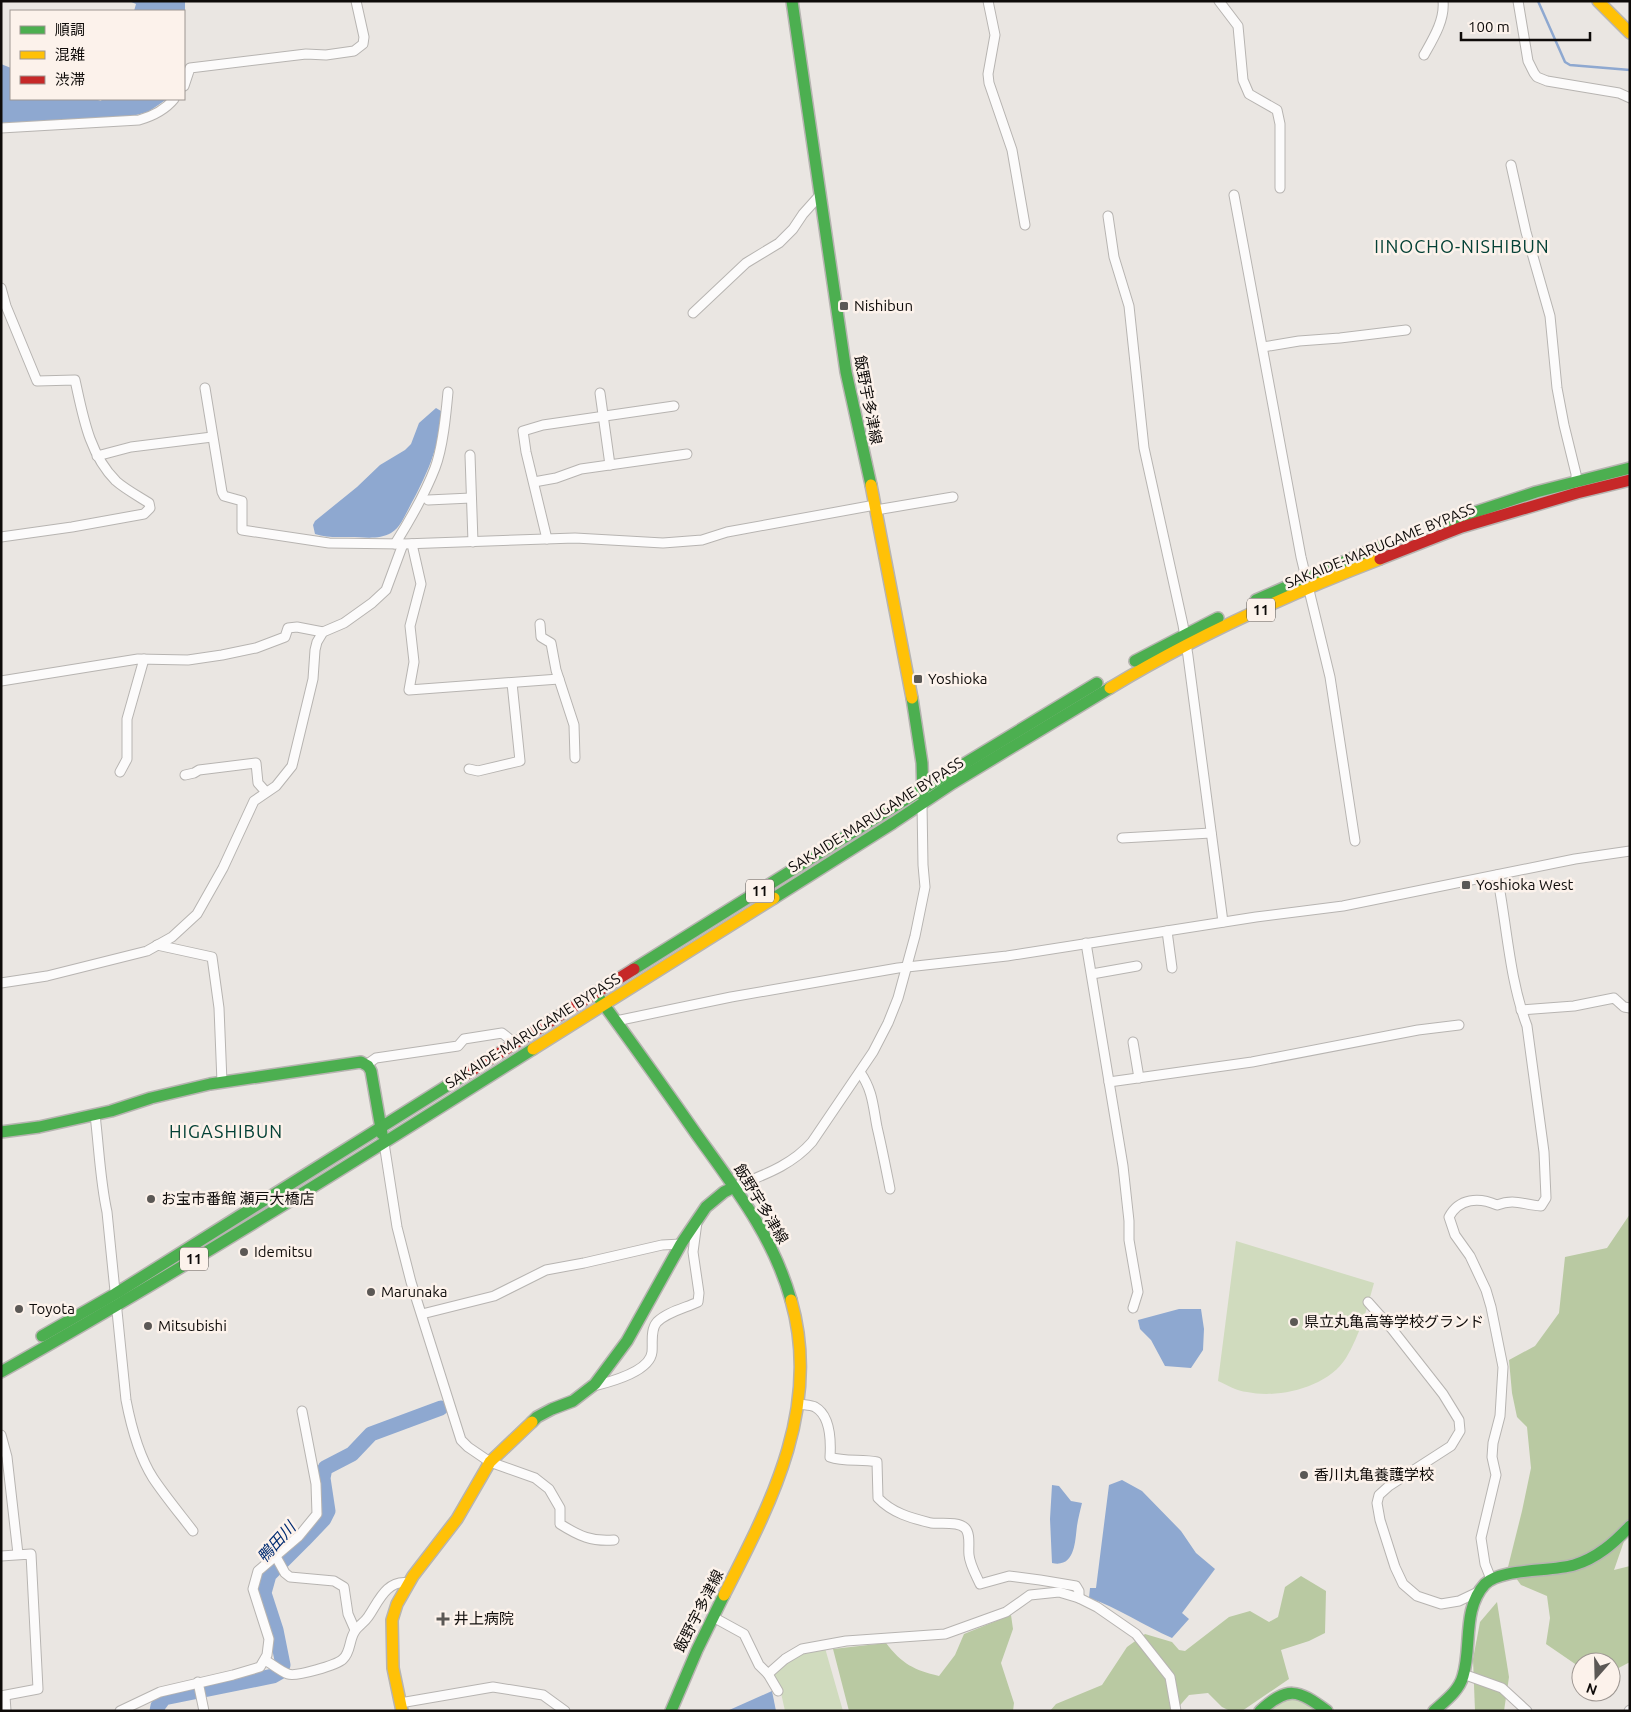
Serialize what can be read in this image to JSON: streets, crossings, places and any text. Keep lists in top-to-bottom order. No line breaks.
{"streets":{"main road":["飯野宇多津線","SAKAIDE-MARUGAME BYPASS","11"]},"crossings":[["飯野宇多津線","SAKAIDE-MARUGAME BYPASS"]],"districts":["IINOCHO-NISHIBUN","HIGASHIBUN"],"water":["鴨田川"],"places":{"transit":["Nishibun","Yoshioka","Yoshioka West"],"other":["お宝市番館 瀬戸大橋店","Idemitsu","Marunaka","Toyota","県立丸亀高等学校グランド","Mitsubishi","香川丸亀養護学校"],"health":["井上病院"]},"legend":["順調","混雑","渋滞"],"scale_bar":"100 m","north":"bottom"}
